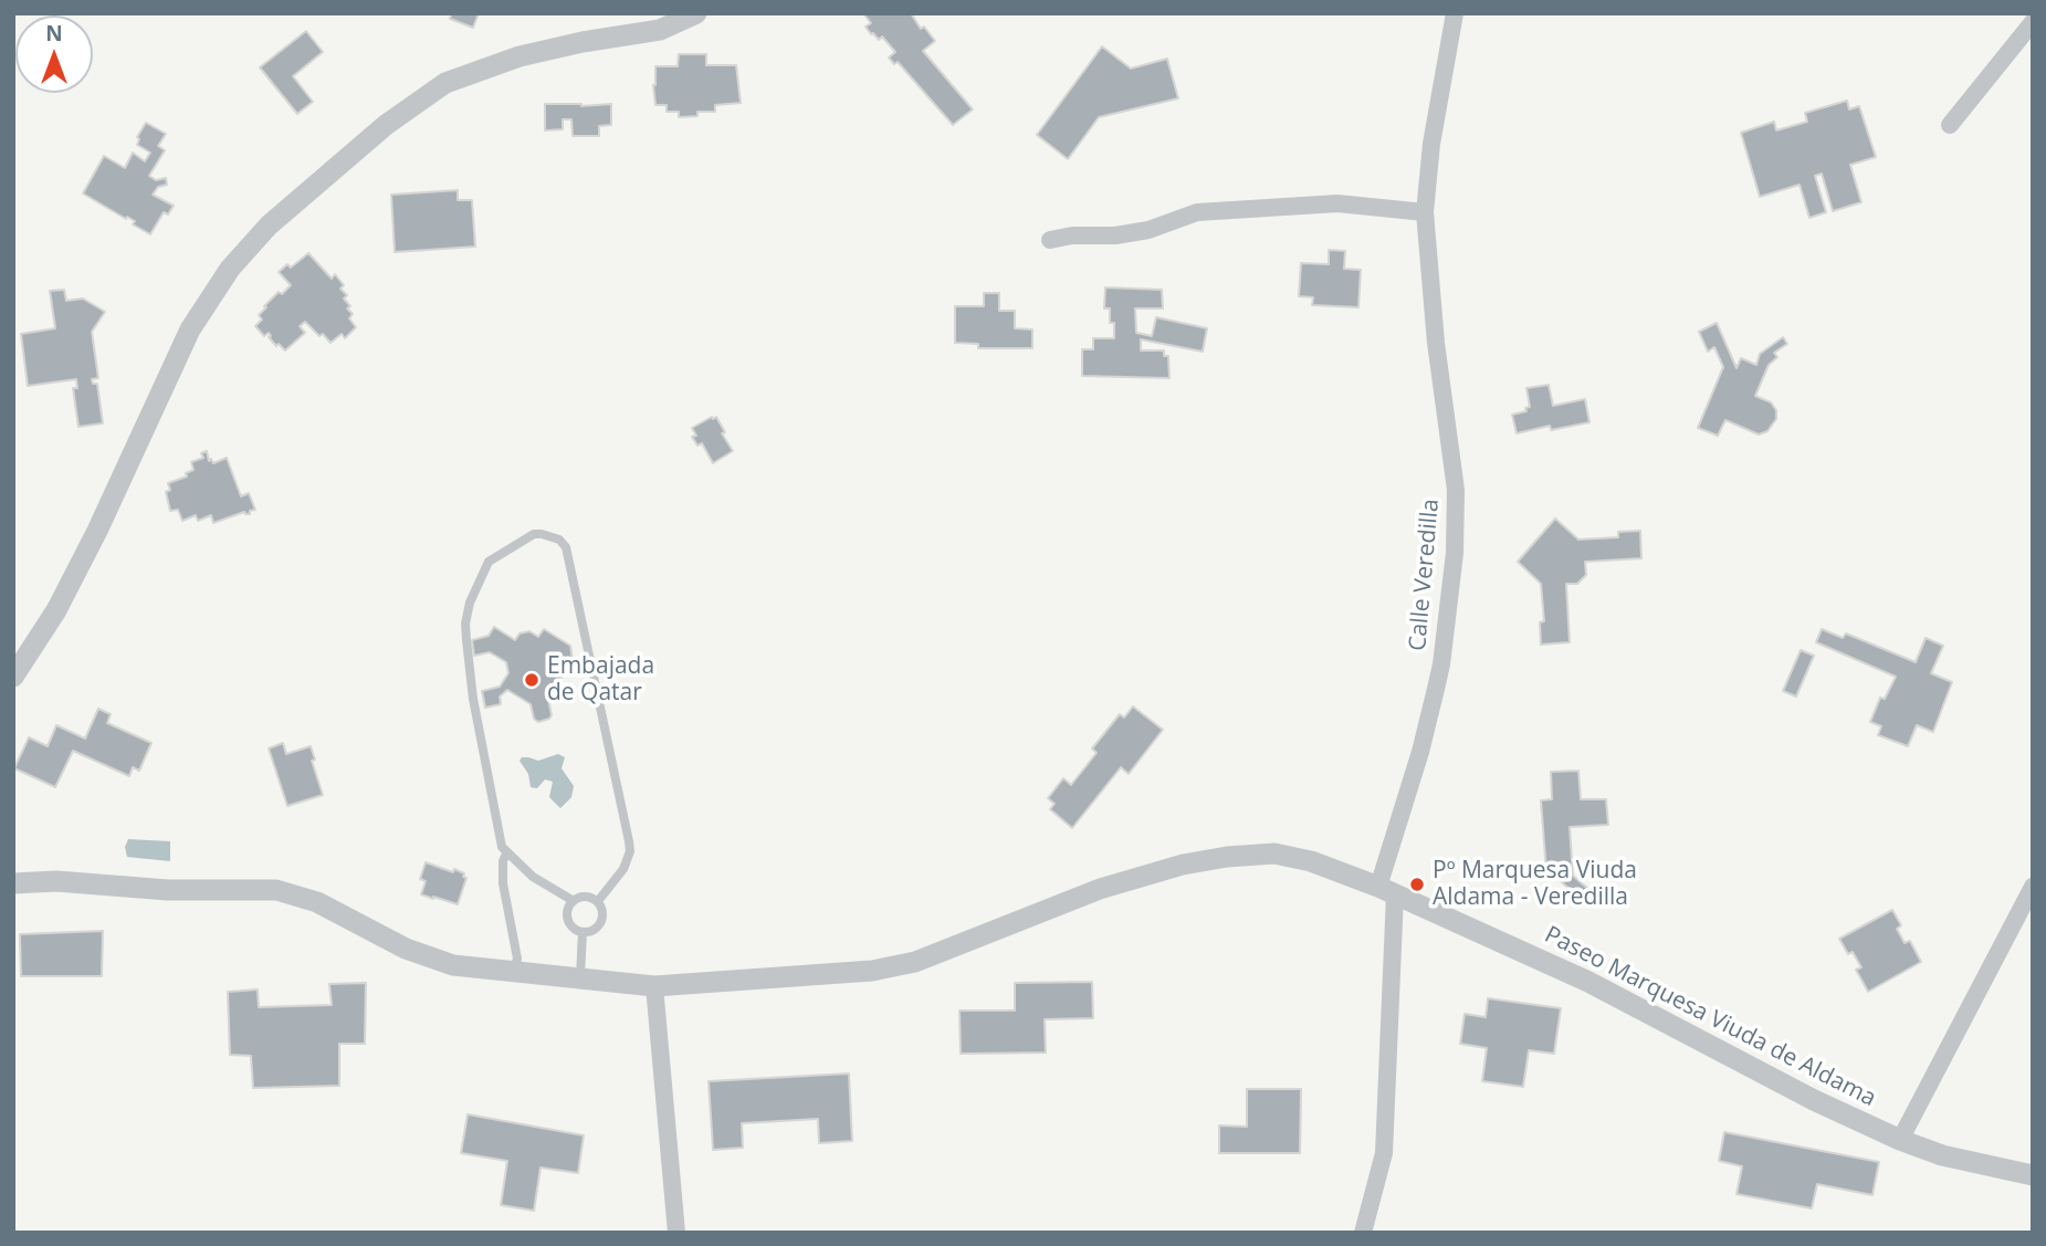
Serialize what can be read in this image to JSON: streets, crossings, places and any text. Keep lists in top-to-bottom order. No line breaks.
{"streets":{"street":["Calle Veredilla","Paseo Marquesa Viuda de Aldama"]},"crossings":[["Calle Veredilla","Paseo Marquesa Viuda de Aldama"]],"places":["Embajada de Qatar","Pº Marquesa Viuda Aldama - Veredilla"],"north":"top"}
